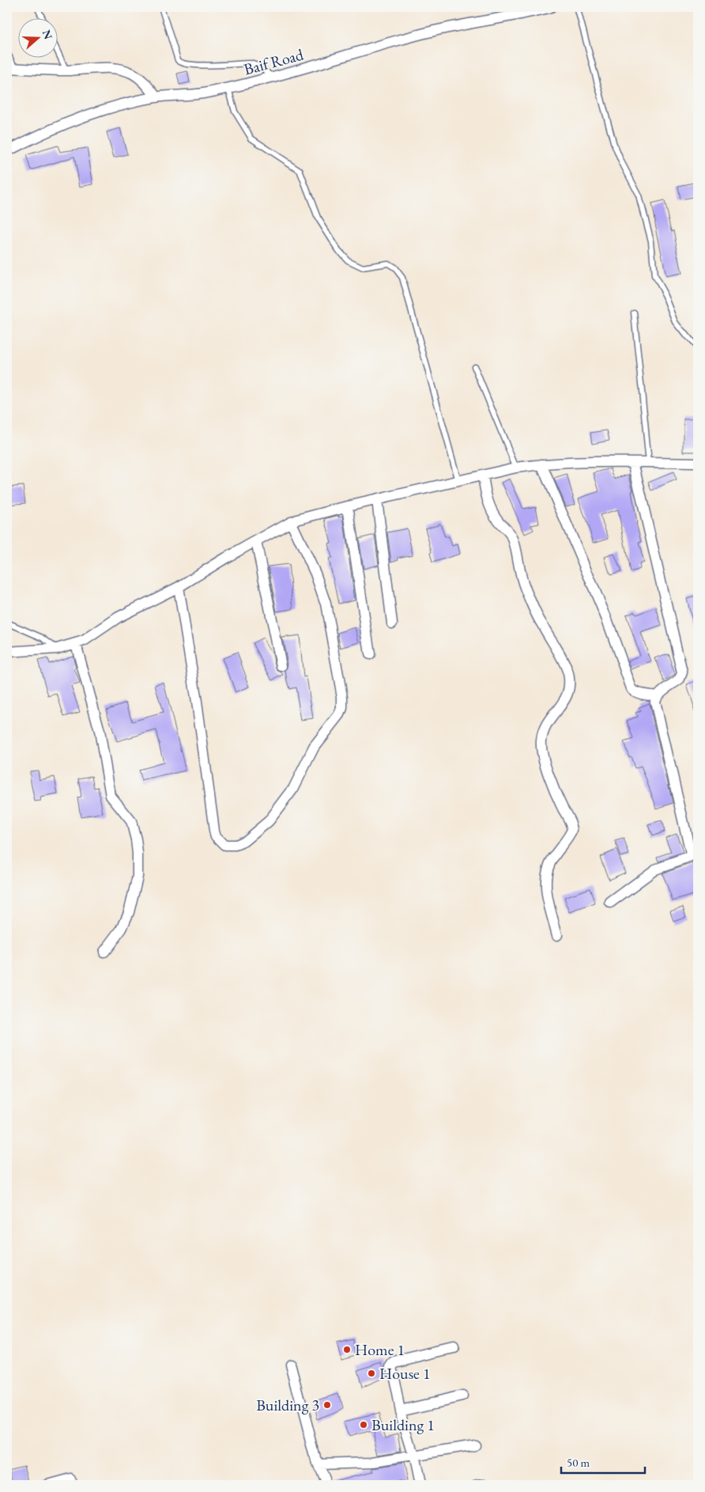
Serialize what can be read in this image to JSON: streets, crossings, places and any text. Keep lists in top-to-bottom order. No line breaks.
{"streets":{"street":["Baif Road"]},"places":["Home 1","House 1","Building 3","Building 1"],"scale_bar":"50 m","north":"right"}
